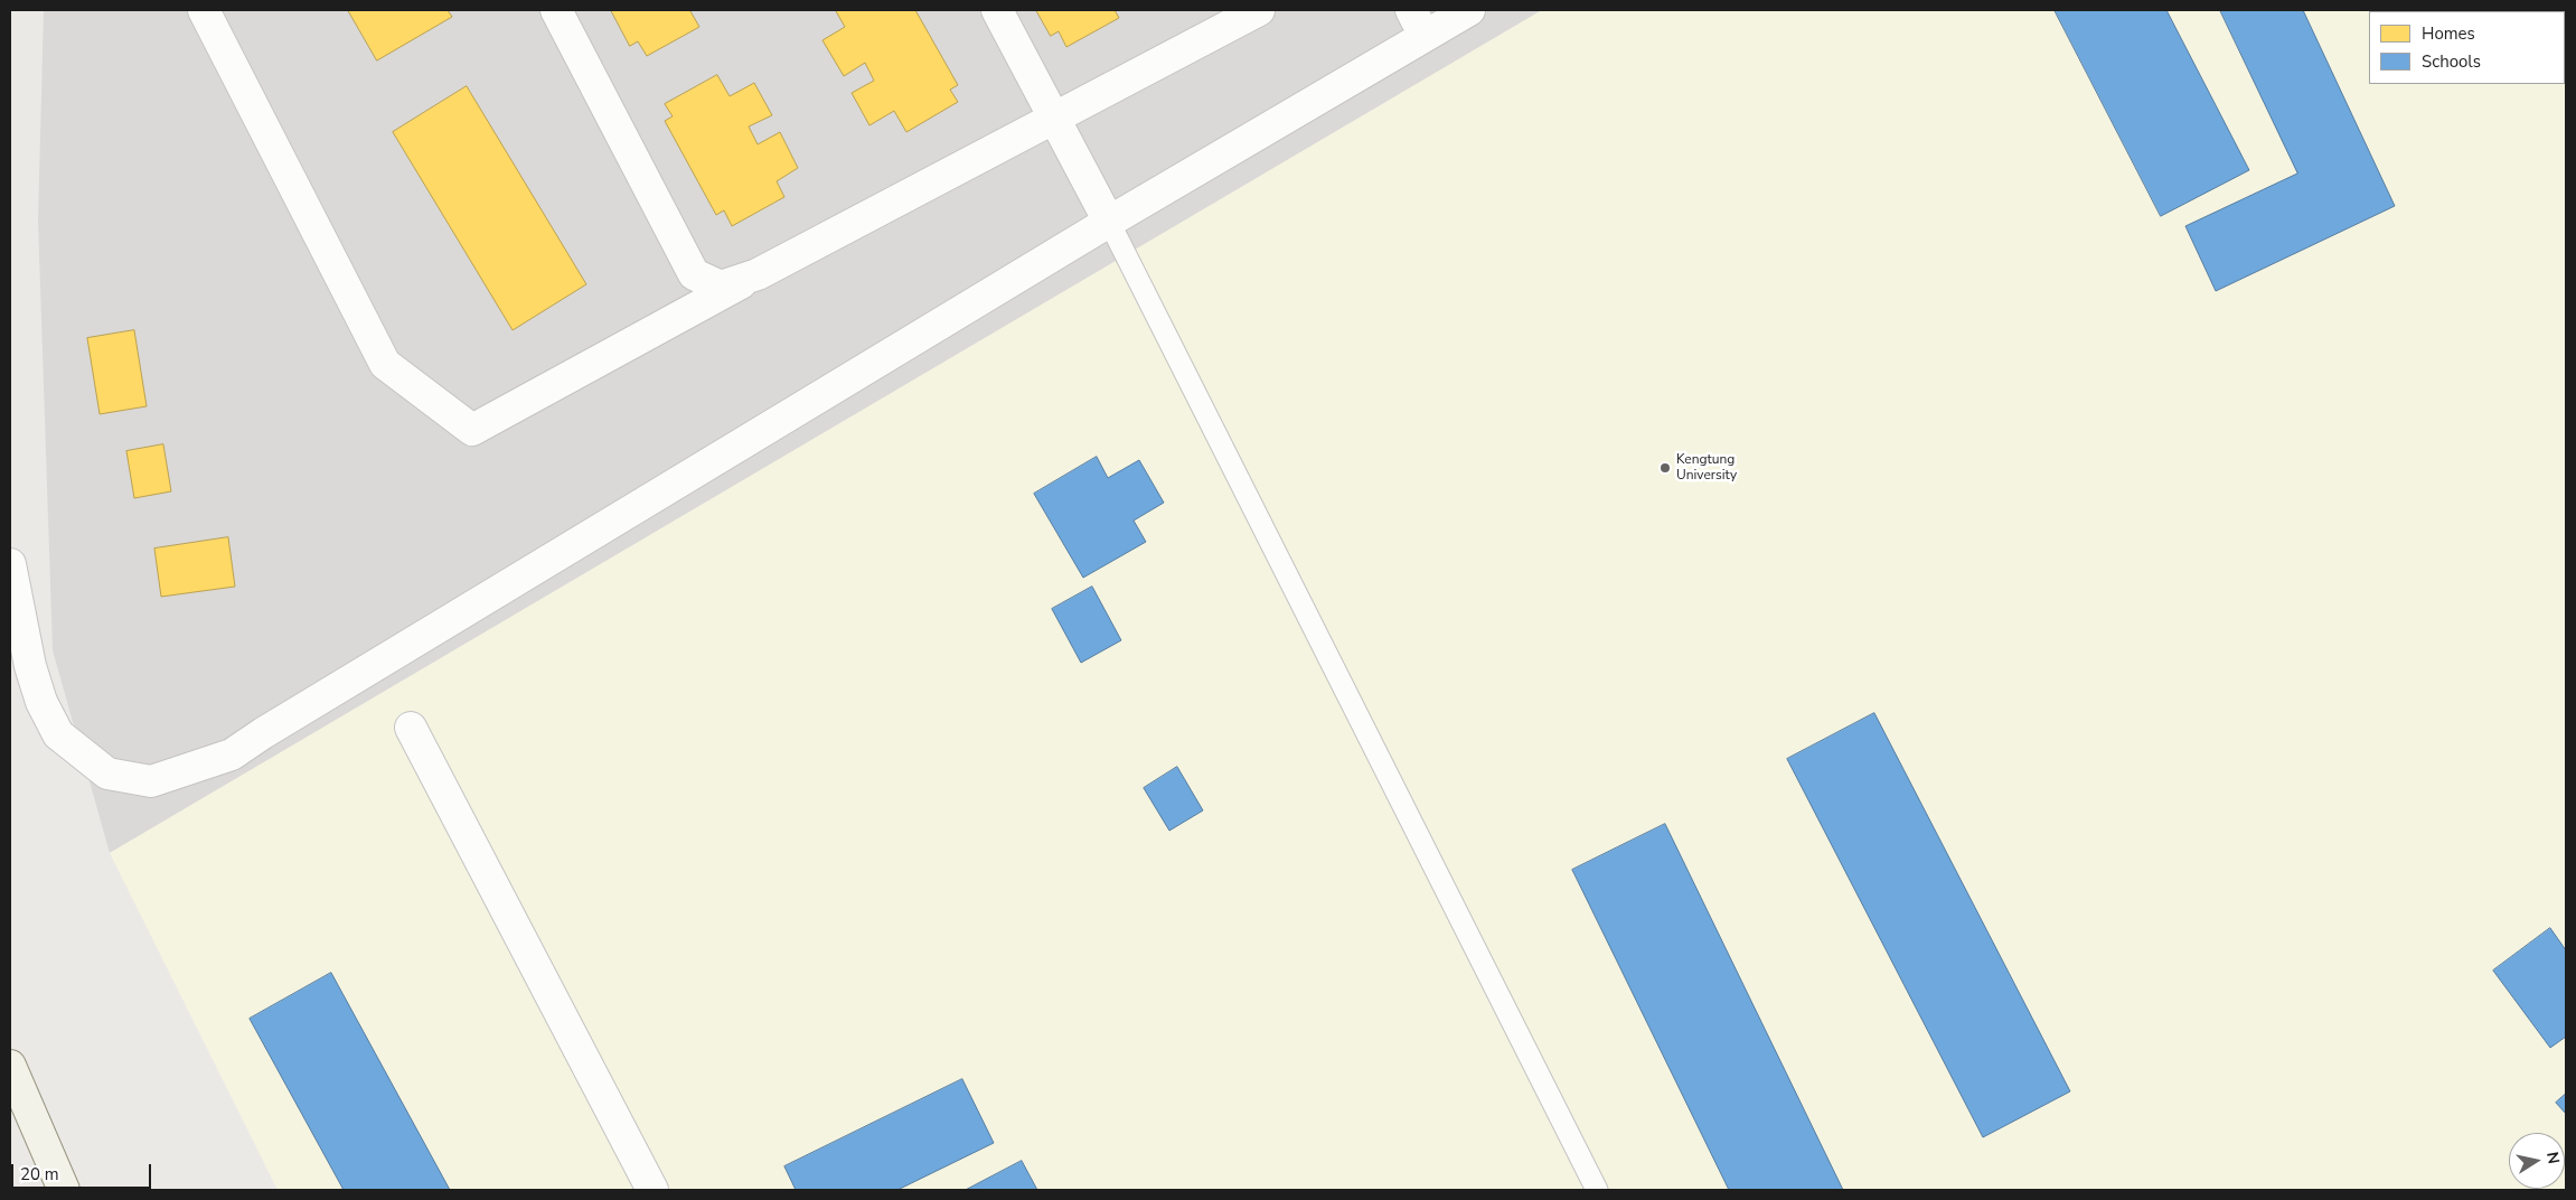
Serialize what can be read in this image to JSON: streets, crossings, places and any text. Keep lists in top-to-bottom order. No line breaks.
{"places":["Kengtung University"],"legend":["Homes","Schools"],"scale_bar":"20 m","north":"right"}
